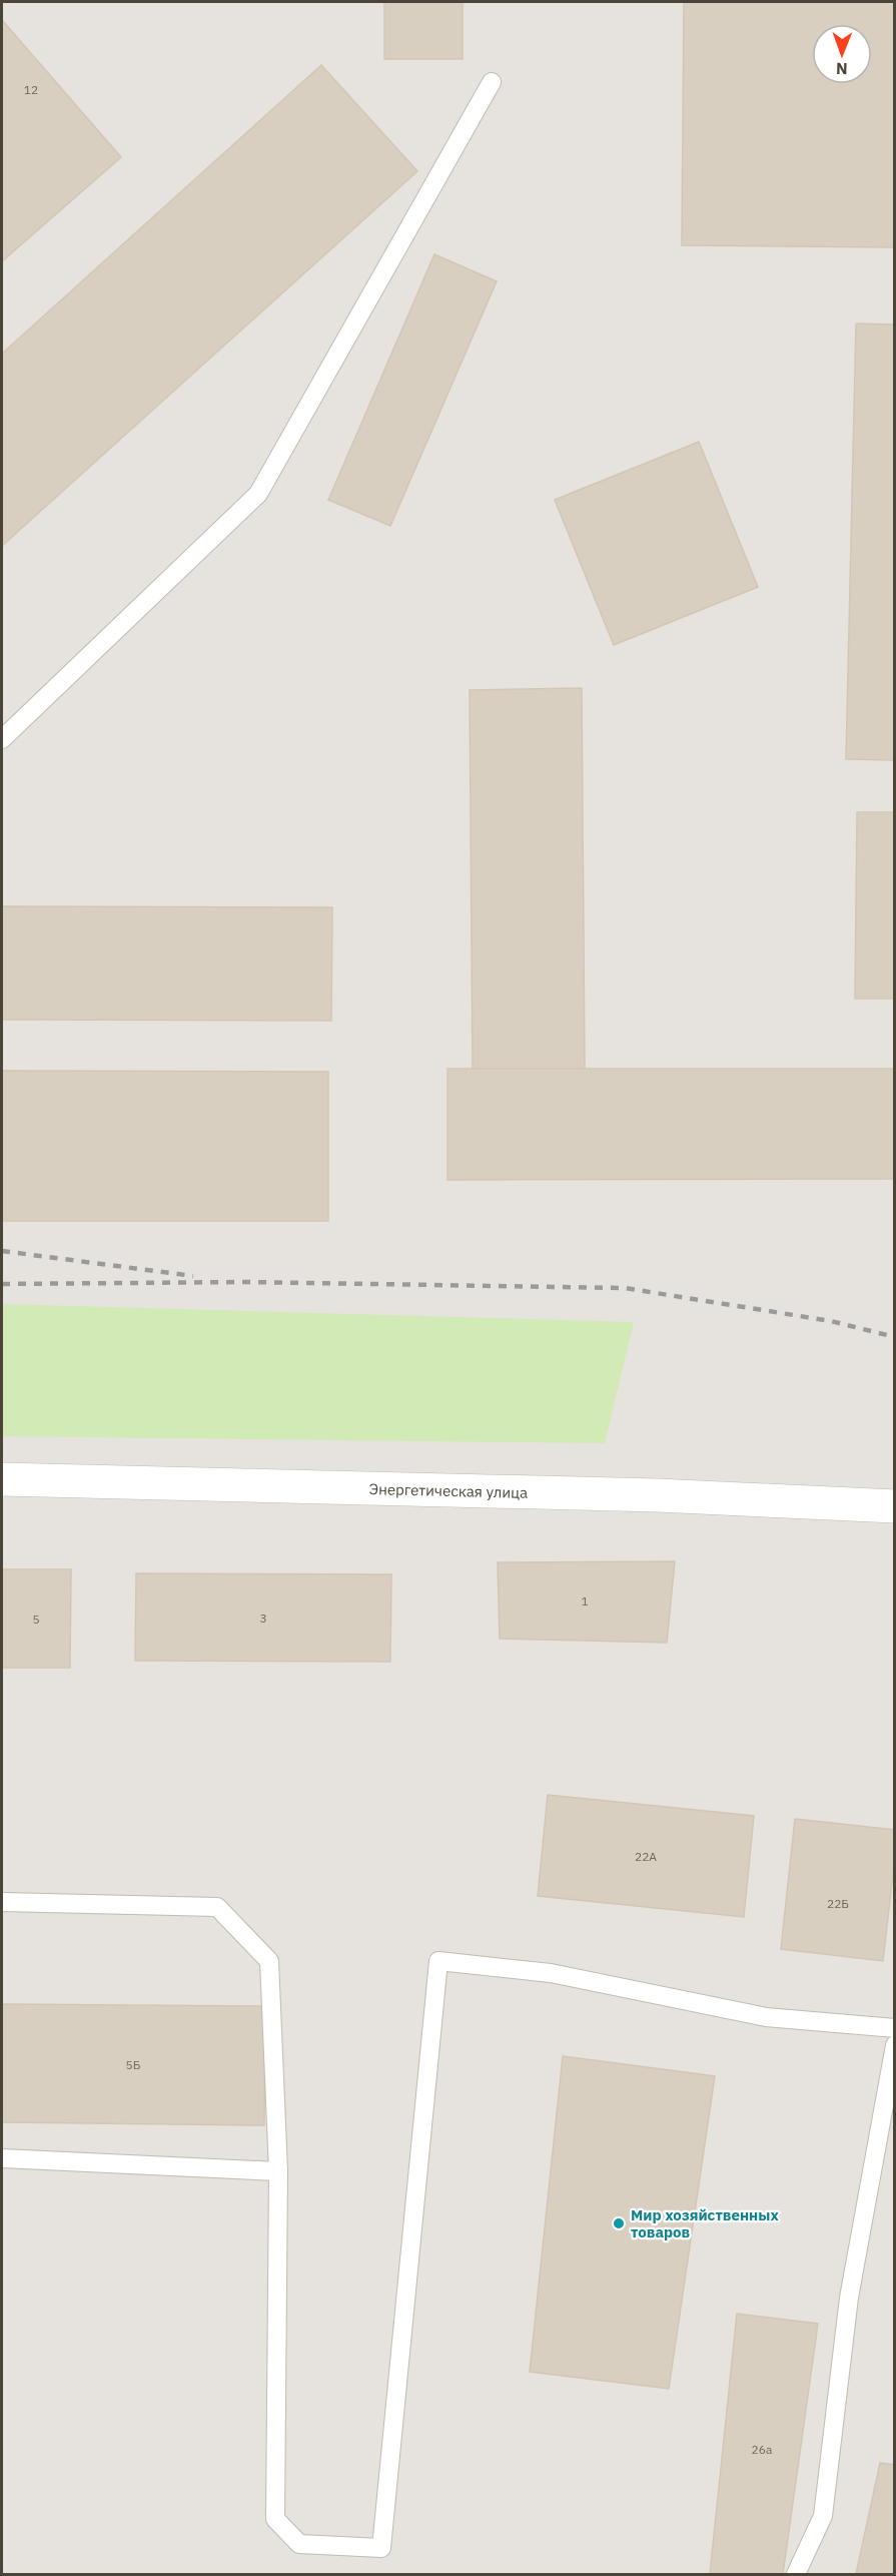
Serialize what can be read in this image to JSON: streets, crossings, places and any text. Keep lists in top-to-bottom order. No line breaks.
{"streets":{"street":["Энергетическая улица"]},"places":["Мир хозяйственных товаров"],"house_numbers":["12","1","3","5","22А","22Б","5Б","26а"],"north":"bottom"}
